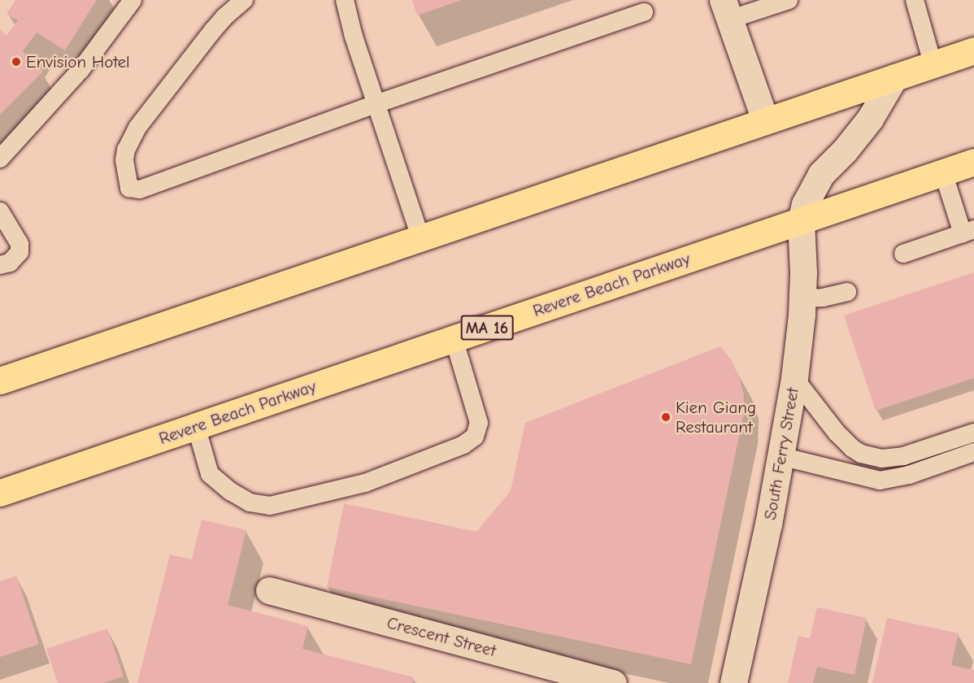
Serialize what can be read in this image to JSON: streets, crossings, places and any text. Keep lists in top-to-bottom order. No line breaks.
{"streets":{"highway":["Revere Beach Parkway","MA 16"],"street":["South Ferry Street","Crescent Street"]},"crossings":[["Revere Beach Parkway","South Ferry Street"]],"places":["Envision Hotel","Kien Giang Restaurant"]}
